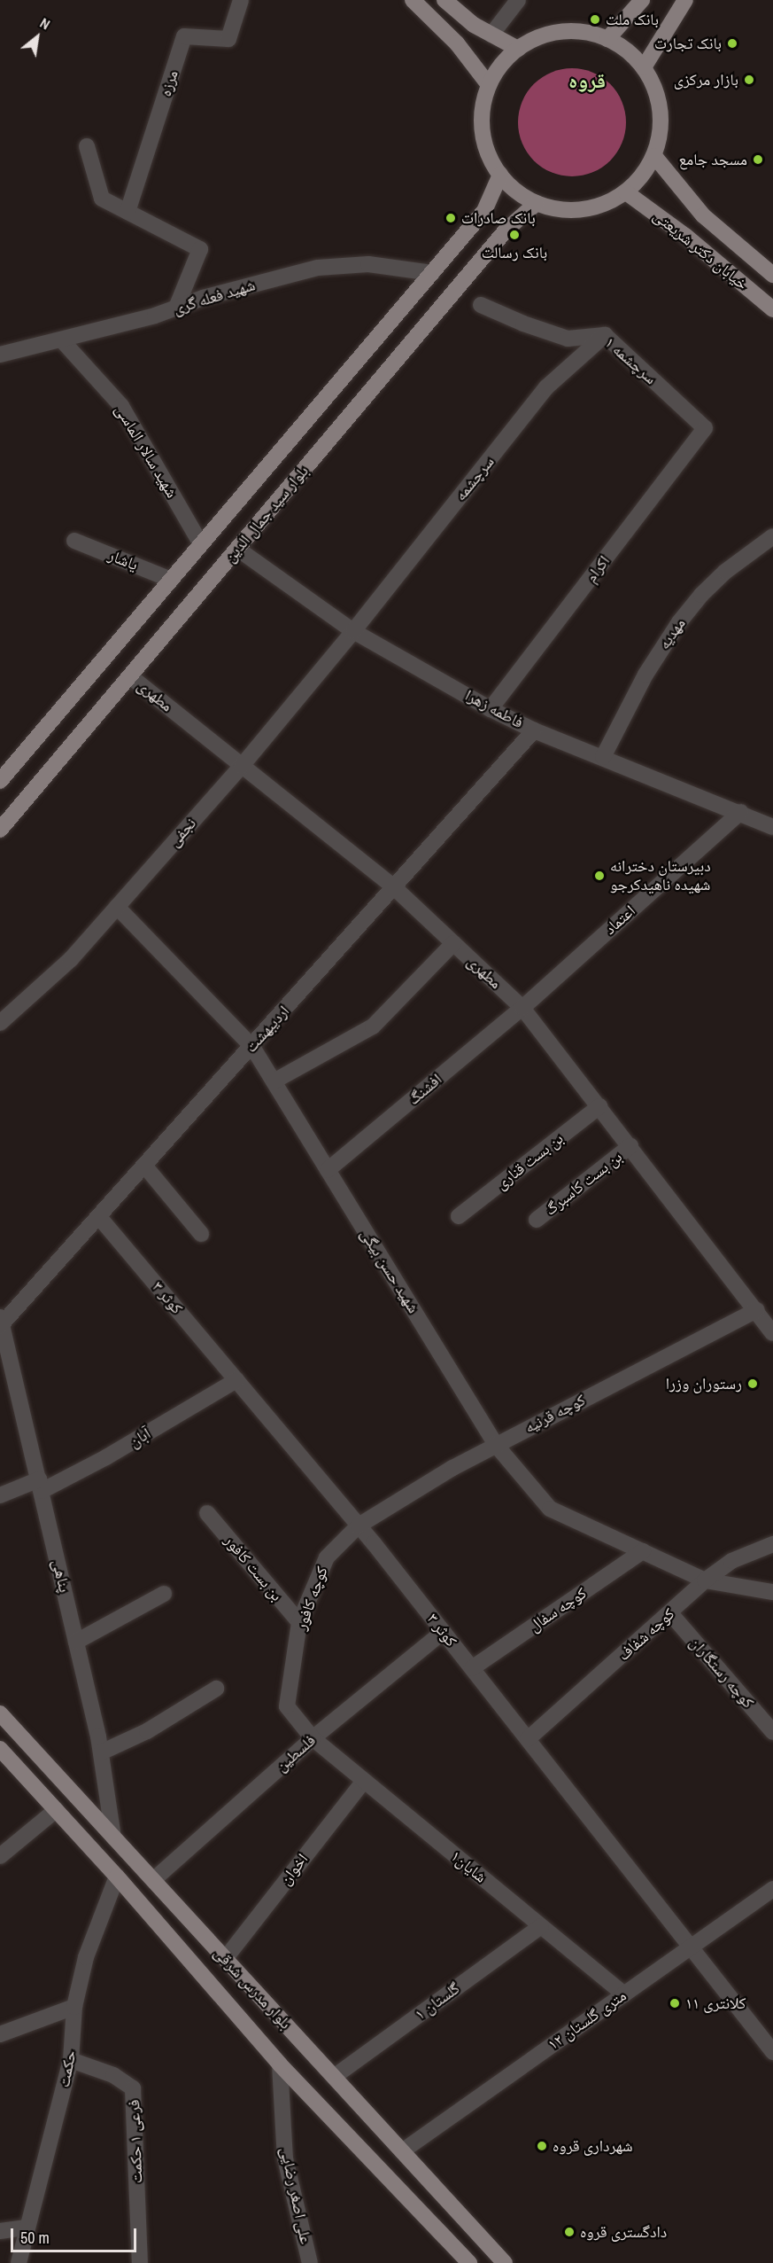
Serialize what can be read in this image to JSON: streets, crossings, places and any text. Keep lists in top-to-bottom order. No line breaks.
{"streets":{"main road":["خیابان دکتر شریعتی","بلوار سید جمال الدین","بلوار مدرس شرقی"],"street":["مرزه","شهید فعله گری","سرچشمه ۱","شهید سالار الماسی","سرچشمه","یاشار","اکرام","مهدیه","مطهری","فاطمه زهرا","نجفی","اعتماد","اردیبهشت","افشنگ","بن بست قناری","بن بست کاسبرگ","شهید حسن بیگی","کوثر ۳","کوچه قرنیه","آبان","بن بست کافور","پناهی","کوچه کافور","کوچه سفال","کوچه شفاف","کوچه رستگاران","فلسطین","شایان۱","اخوان","گلستان ۱","۱۲ متری گلستان","حکمت","فرعی ۱ حکمت","علی اصغر رضایی"]},"crossings":[["خیابان دکتر شریعتی","بلوار سید جمال الدین"],["شهید فعله گری","شهید سالار الماسی"],["شهید فعله گری","بلوار سید جمال الدین"],["سرچشمه ۱","سرچشمه"],["سرچشمه ۱","اکرام"],["شهید سالار الماسی","بلوار سید جمال الدین"],["سرچشمه","فاطمه زهرا"],["سرچشمه","نجفی"],["بلوار سید جمال الدین","یاشار"],["بلوار سید جمال الدین","مطهری"],["بلوار سید جمال الدین","فاطمه زهرا"],["اکرام","فاطمه زهرا"],["مهدیه","فاطمه زهرا"],["مطهری","نجفی"],["مطهری","اعتماد"],["مطهری","اردیبهشت"],["مطهری","افشنگ"],["مطهری","بن بست قناری"],["مطهری","بن بست کاسبرگ"],["مطهری","کوچه قرنیه"],["فاطمه زهرا","نجفی"],["فاطمه زهرا","اعتماد"],["فاطمه زهرا","اردیبهشت"],["نجفی","شهید حسن بیگی"],["اعتماد","افشنگ"],["اردیبهشت","شهید حسن بیگی"],["اردیبهشت","کوثر ۳"],["اردیبهشت","پناهی"],["افشنگ","شهید حسن بیگی"],["شهید حسن بیگی","کوچه قرنیه"],["شهید حسن بیگی","کوچه سفال"],["شهید حسن بیگی","کوچه شفاف"],["کوثر ۳","کوچه قرنیه"],["کوثر ۳","آبان"],["کوثر ۳","کوچه کافور"],["کوثر ۳","کوچه سفال"],["کوثر ۳","کوچه شفاف"],["کوثر ۳","فلسطین"],["کوثر ۳","۱۲ متری گلستان"],["کوچه قرنیه","کوچه کافور"],["آبان","پناهی"],["بن بست کافور","کوچه کافور"],["پناهی","بلوار مدرس شرقی"],["کوچه کافور","فلسطین"],["کوچه کافور","شایان۱"],["کوچه شفاف","کوچه رستگاران"],["فلسطین","شایان۱"],["فلسطین","بلوار مدرس شرقی"],["شایان۱","اخوان"],["شایان۱","گلستان ۱"],["شایان۱","۱۲ متری گلستان"],["اخوان","بلوار مدرس شرقی"],["بلوار مدرس شرقی","گلستان ۱"],["بلوار مدرس شرقی","۱۲ متری گلستان"],["بلوار مدرس شرقی","حکمت"],["بلوار مدرس شرقی","علی اصغر رضایی"],["حکمت","فرعی ۱ حکمت"]],"districts":["قروه"],"places":["بانک ملت","بانک تجارت","بازار مرکزی","مسجد جامع","بانک صادرات","بانک رسالت","دبیرستان دخترانه شهیده ناهیدکرجو","رستوران وزرا","کلانتری ۱۱","شهرداری قروه","دادگستری قروه"],"scale_bar":"50 m","north":"top right"}
